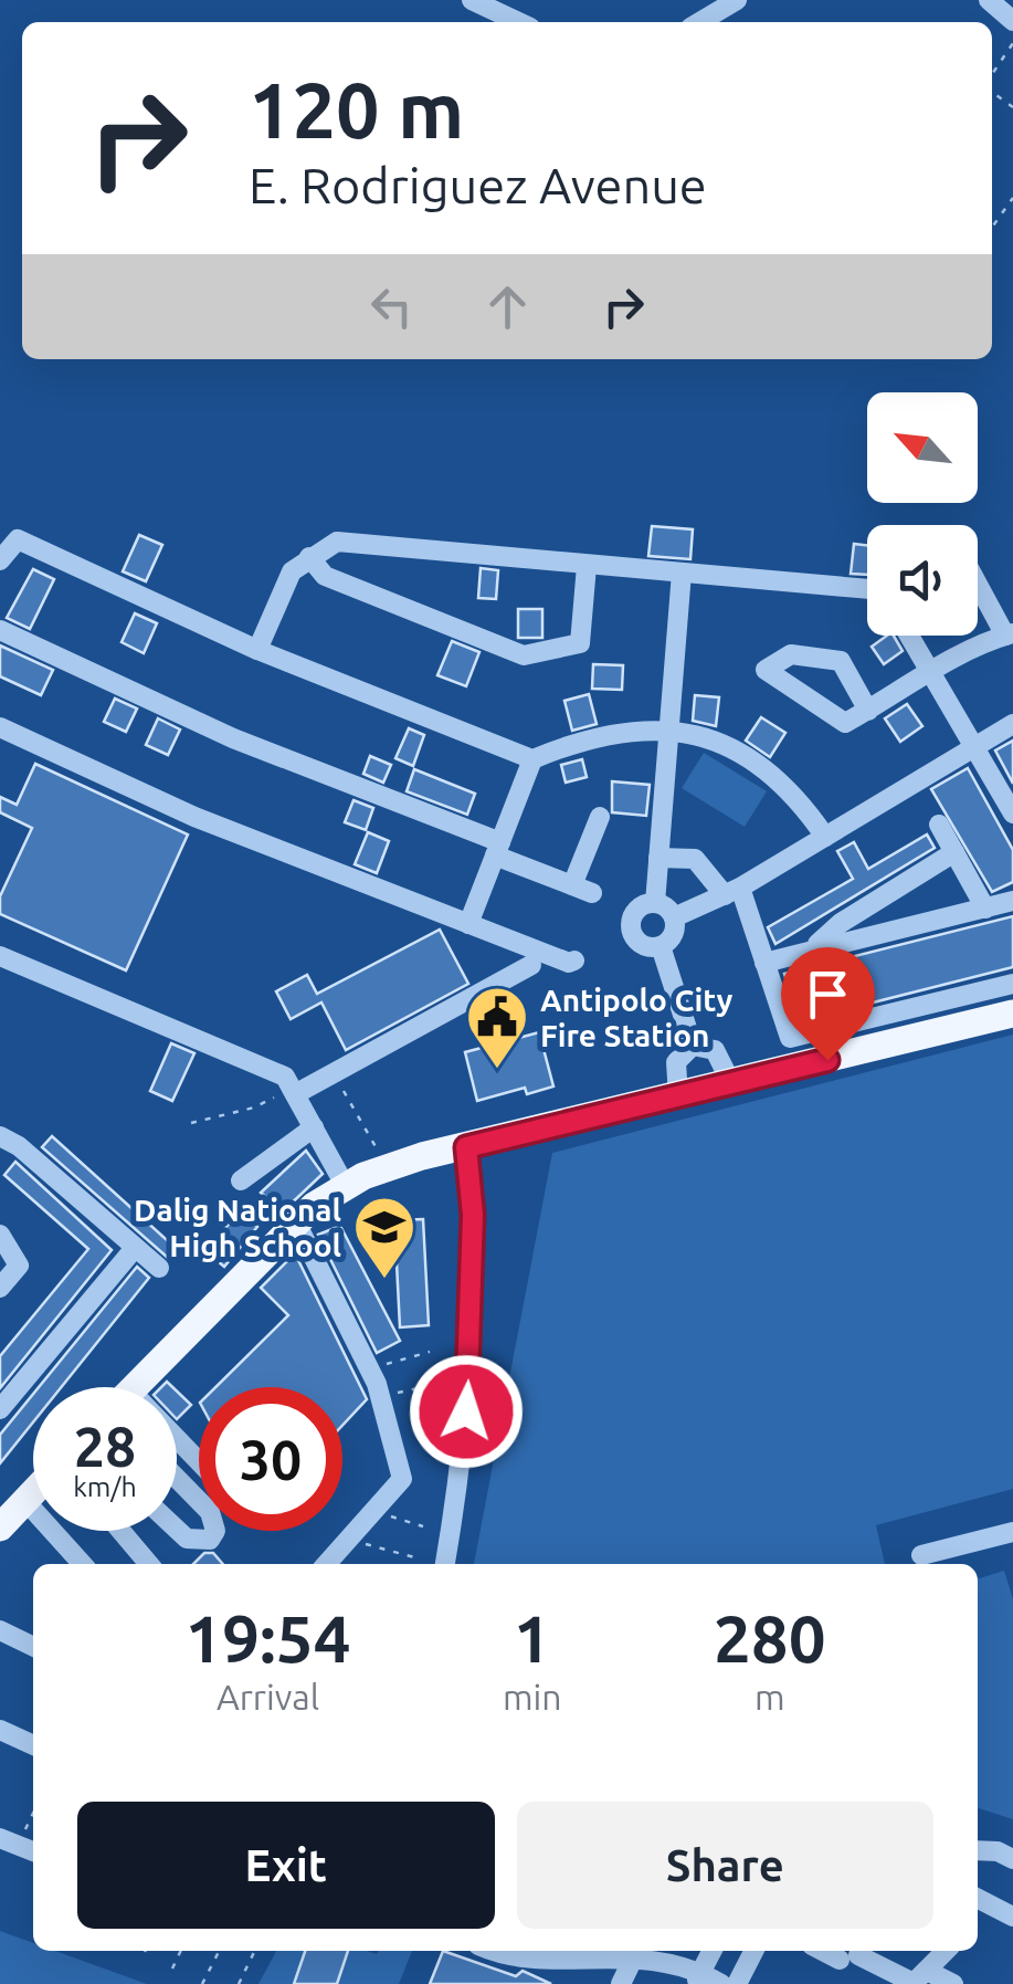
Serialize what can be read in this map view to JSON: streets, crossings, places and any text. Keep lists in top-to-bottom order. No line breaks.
{"places":{"public building":["Antipolo City Fire Station"],"school or university":["Dalig National High School"]},"north":"top left","page":{"turn":["120 m","E. Rodriguez Avenue"],"speed":"28 km/h","limit":"30","eta":["19:54","Arrival","1","min","280","m"],"buttons":["Exit","Share"]}}
